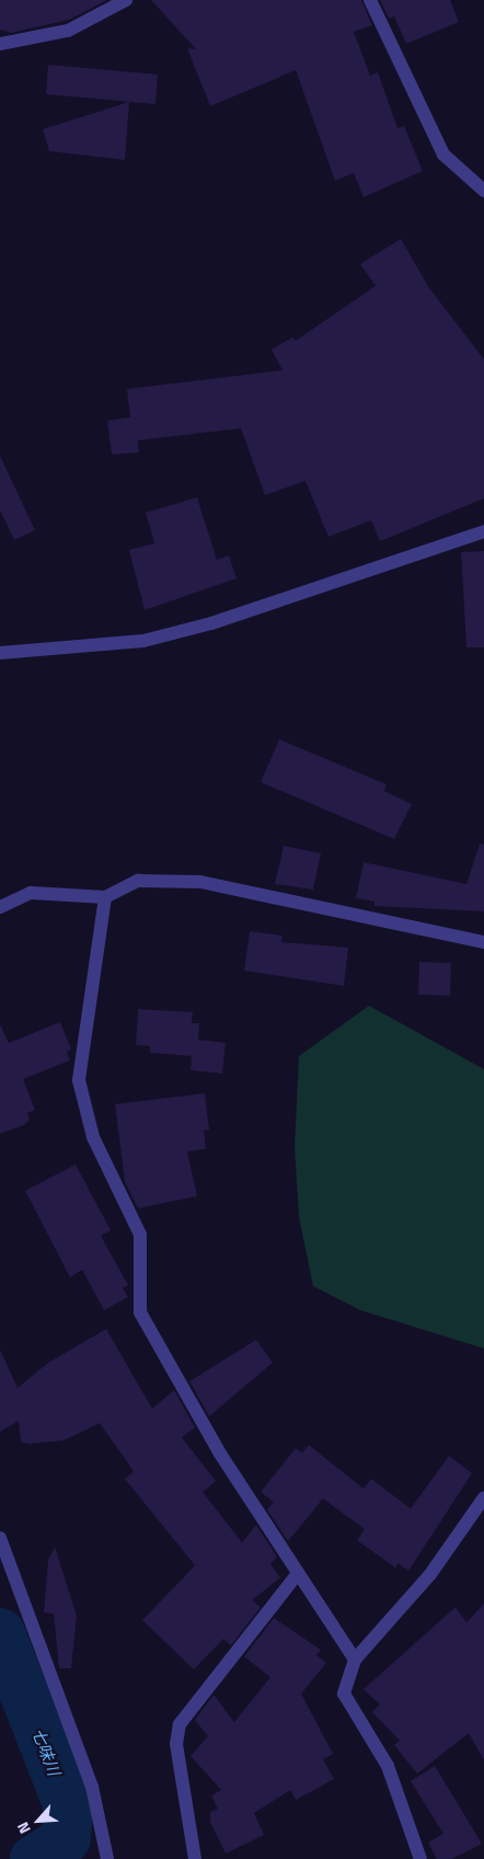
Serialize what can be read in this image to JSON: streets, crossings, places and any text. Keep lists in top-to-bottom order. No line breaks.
{"water":["七味川"],"north":"bottom left"}
